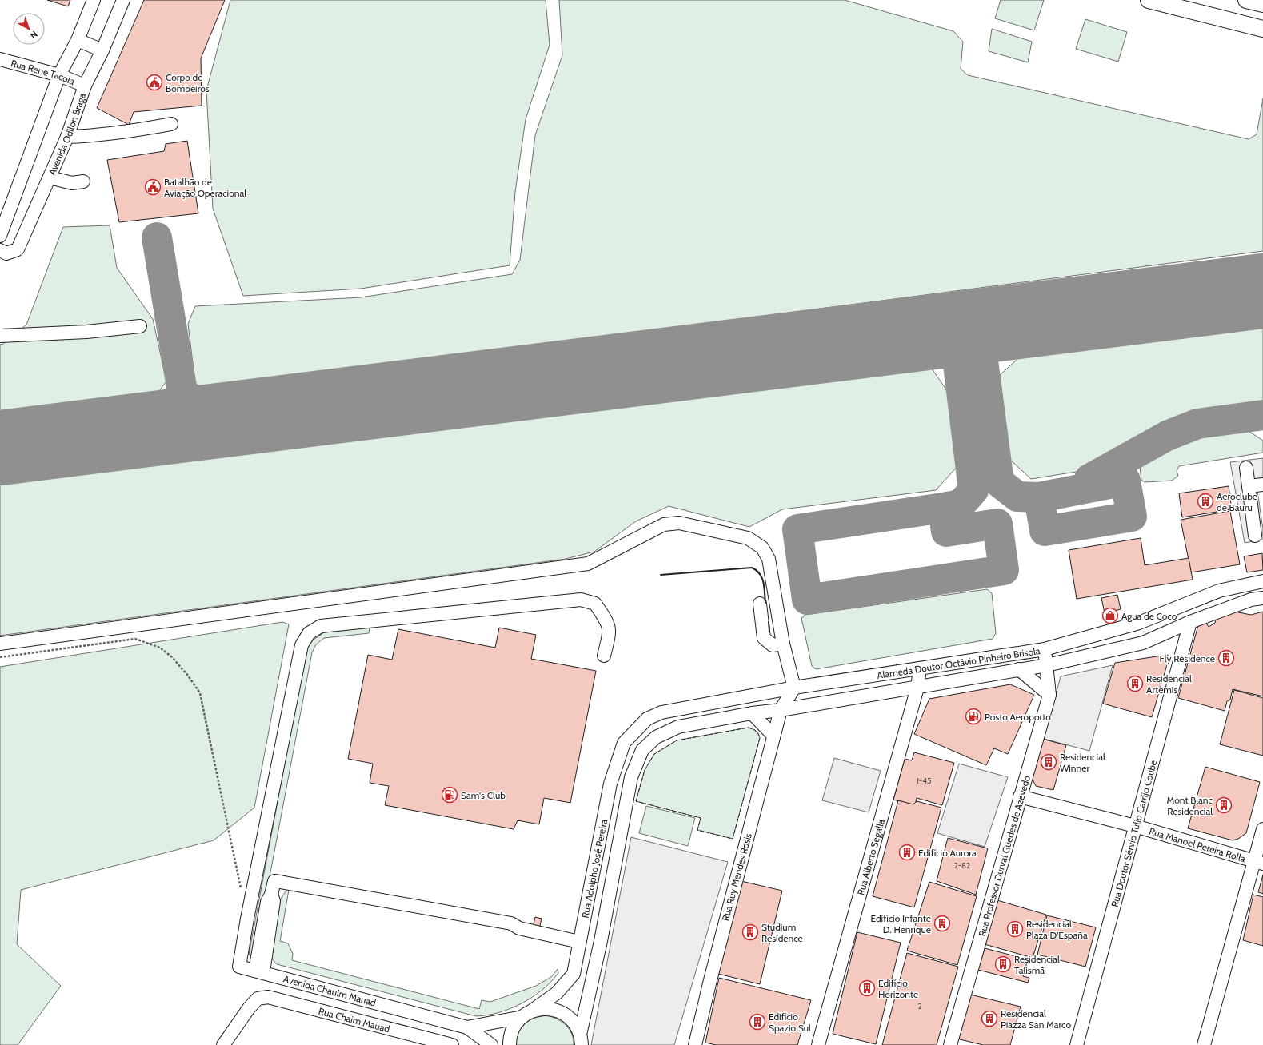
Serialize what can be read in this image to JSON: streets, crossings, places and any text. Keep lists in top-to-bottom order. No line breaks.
{"streets":{"street":["Rua Rene Tacola","Avenida Odilon Braga","Alameda Doutor Octávio Pinheiro Brisola","Rua Doutor Sérvio Túlio Carrijo Coube","Rua Manoel Pereira Rolla","Rua Professor Durval Guedes de Azevedo","Rua Alberto Segalla","Rua Adolpho José Pereira","Rua Ruy Mendes Rosis","Avenida Chauim Mauad","Rua Chaim Mauad"]},"crossings":[["Rua Rene Tacola","Avenida Odilon Braga"],["Alameda Doutor Octávio Pinheiro Brisola","Rua Doutor Sérvio Túlio Carrijo Coube"],["Alameda Doutor Octávio Pinheiro Brisola","Rua Professor Durval Guedes de Azevedo"],["Alameda Doutor Octávio Pinheiro Brisola","Rua Alberto Segalla"],["Alameda Doutor Octávio Pinheiro Brisola","Rua Adolpho José Pereira"],["Alameda Doutor Octávio Pinheiro Brisola","Rua Ruy Mendes Rosis"],["Rua Doutor Sérvio Túlio Carrijo Coube","Rua Manoel Pereira Rolla"],["Rua Manoel Pereira Rolla","Rua Professor Durval Guedes de Azevedo"],["Rua Adolpho José Pereira","Avenida Chauim Mauad"]],"places":{"public building":["Corpo de Bombeiros","Batalhão de Aviação Operacional"],"building":["Aeroclube de Bauru","Fly Residence","Residencial Artemis","Residencial Winner","Mont Blanc Residencial","Edifício Aurora","Edifício Infante D. Henrique","Residencial Plaza D'España","Studium Residence","Residencial Talismã","Edifício Horizonte","Residencial Piazza San Marco","Edifício Spazio Sul"],"shop":["Água de Coco"],"fuel station":["Posto Aeroporto","Sam's Club"]},"house_numbers":["1-45","2-82","2"],"north":"bottom right"}
